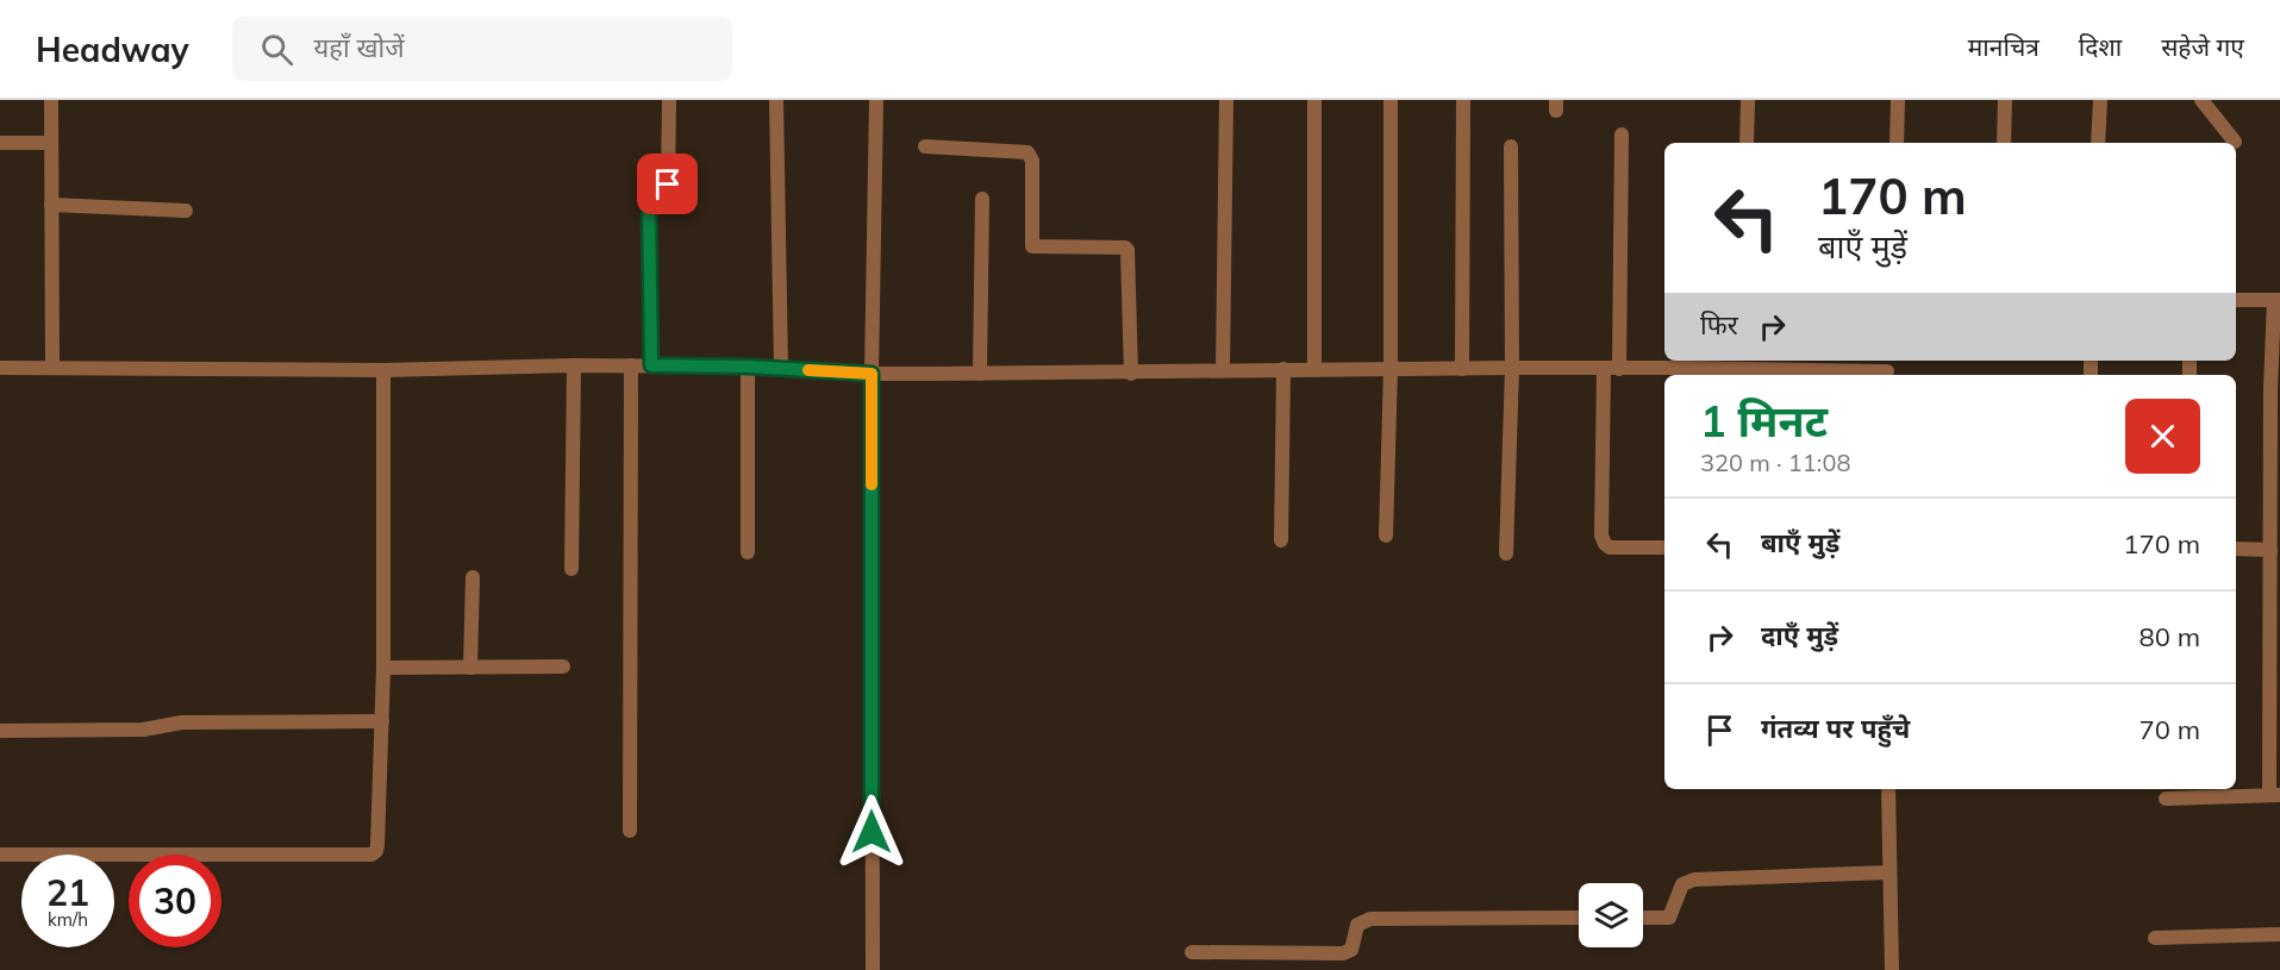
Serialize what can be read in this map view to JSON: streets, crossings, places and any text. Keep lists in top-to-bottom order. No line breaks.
{"page":{"header":"Headway","search":"यहाँ खोजें","nav":["मानचित्र","दिशा","सहेजे गए"],"turn":["170 m","बाएँ मुड़ें"],"then":"फिर","heading":["1 मिनट","320 m · 11:08"],"list":[{"name":"बाएँ मुड़ें","value":"170 m"},{"name":"दाएँ मुड़ें","value":"80 m"},{"name":"गंतव्य पर पहुँचे","value":"70 m"}],"speed":"21 km/h","limit":"30"}}
